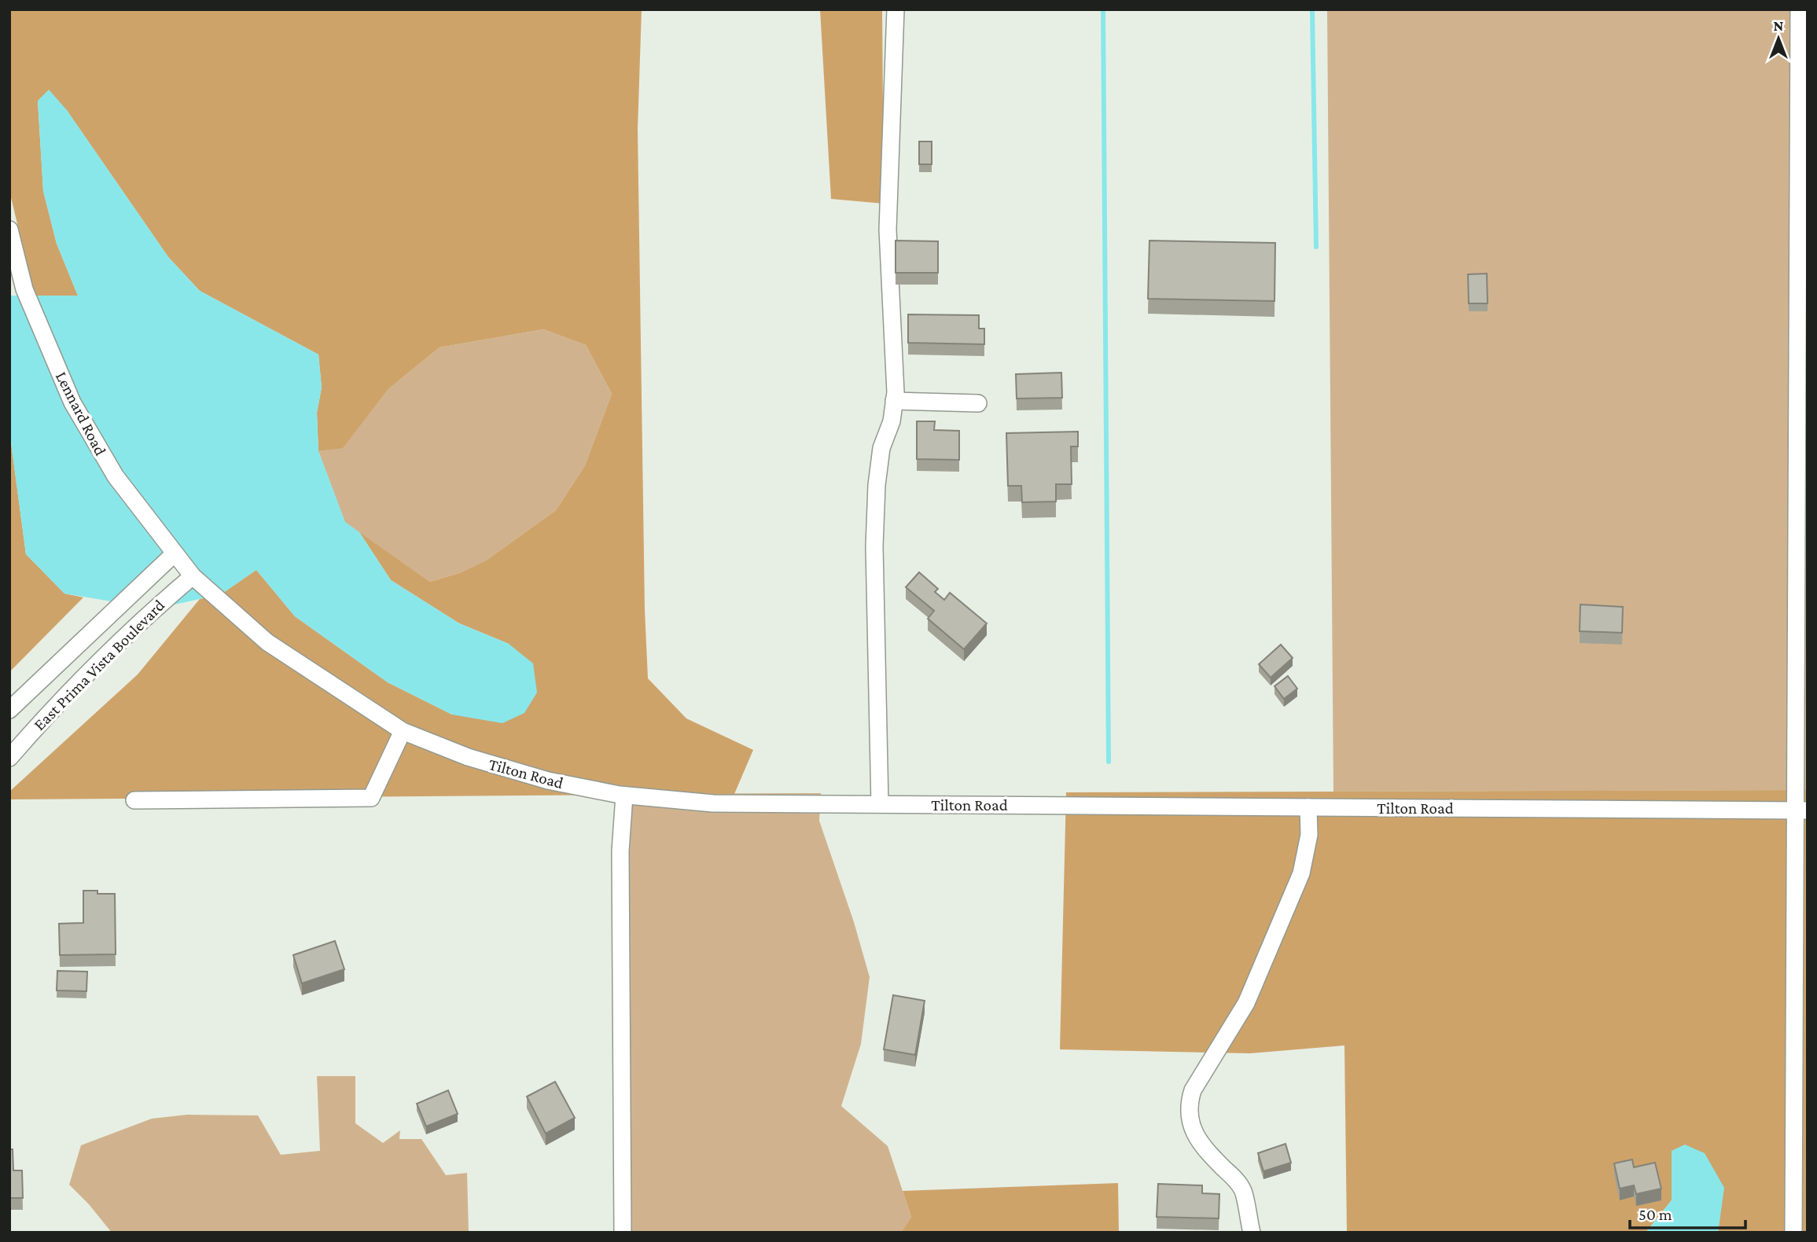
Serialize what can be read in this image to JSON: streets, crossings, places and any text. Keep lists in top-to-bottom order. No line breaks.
{"streets":{"street":["Lennard Road","East Prima Vista Boulevard","Tilton Road"]},"crossings":[["Lennard Road","East Prima Vista Boulevard"],["Lennard Road","Tilton Road"],["East Prima Vista Boulevard","Tilton Road"]],"scale_bar":"50 m","north":"top"}
